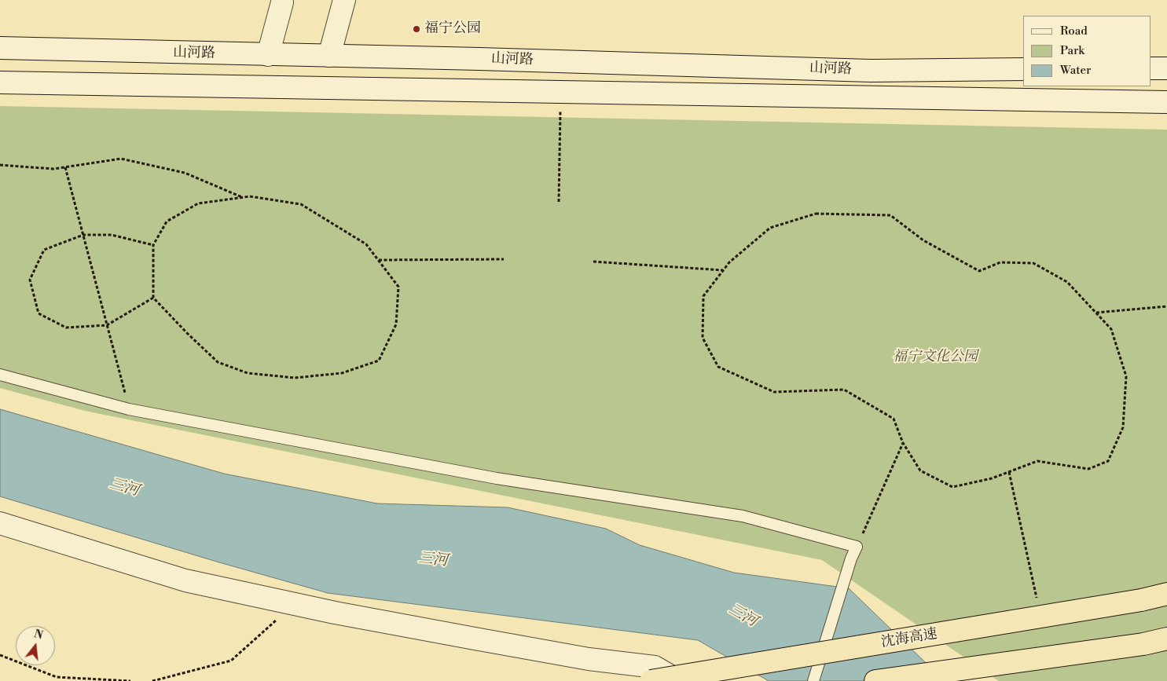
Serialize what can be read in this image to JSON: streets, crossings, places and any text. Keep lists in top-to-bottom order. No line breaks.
{"streets":{"highway":["沈海高速"],"main road":["山河路"]},"water":["三河"],"parks":["福宁文化公园"],"places":["福宁公园"],"legend":["Road","Park","Water"],"north":"top"}
